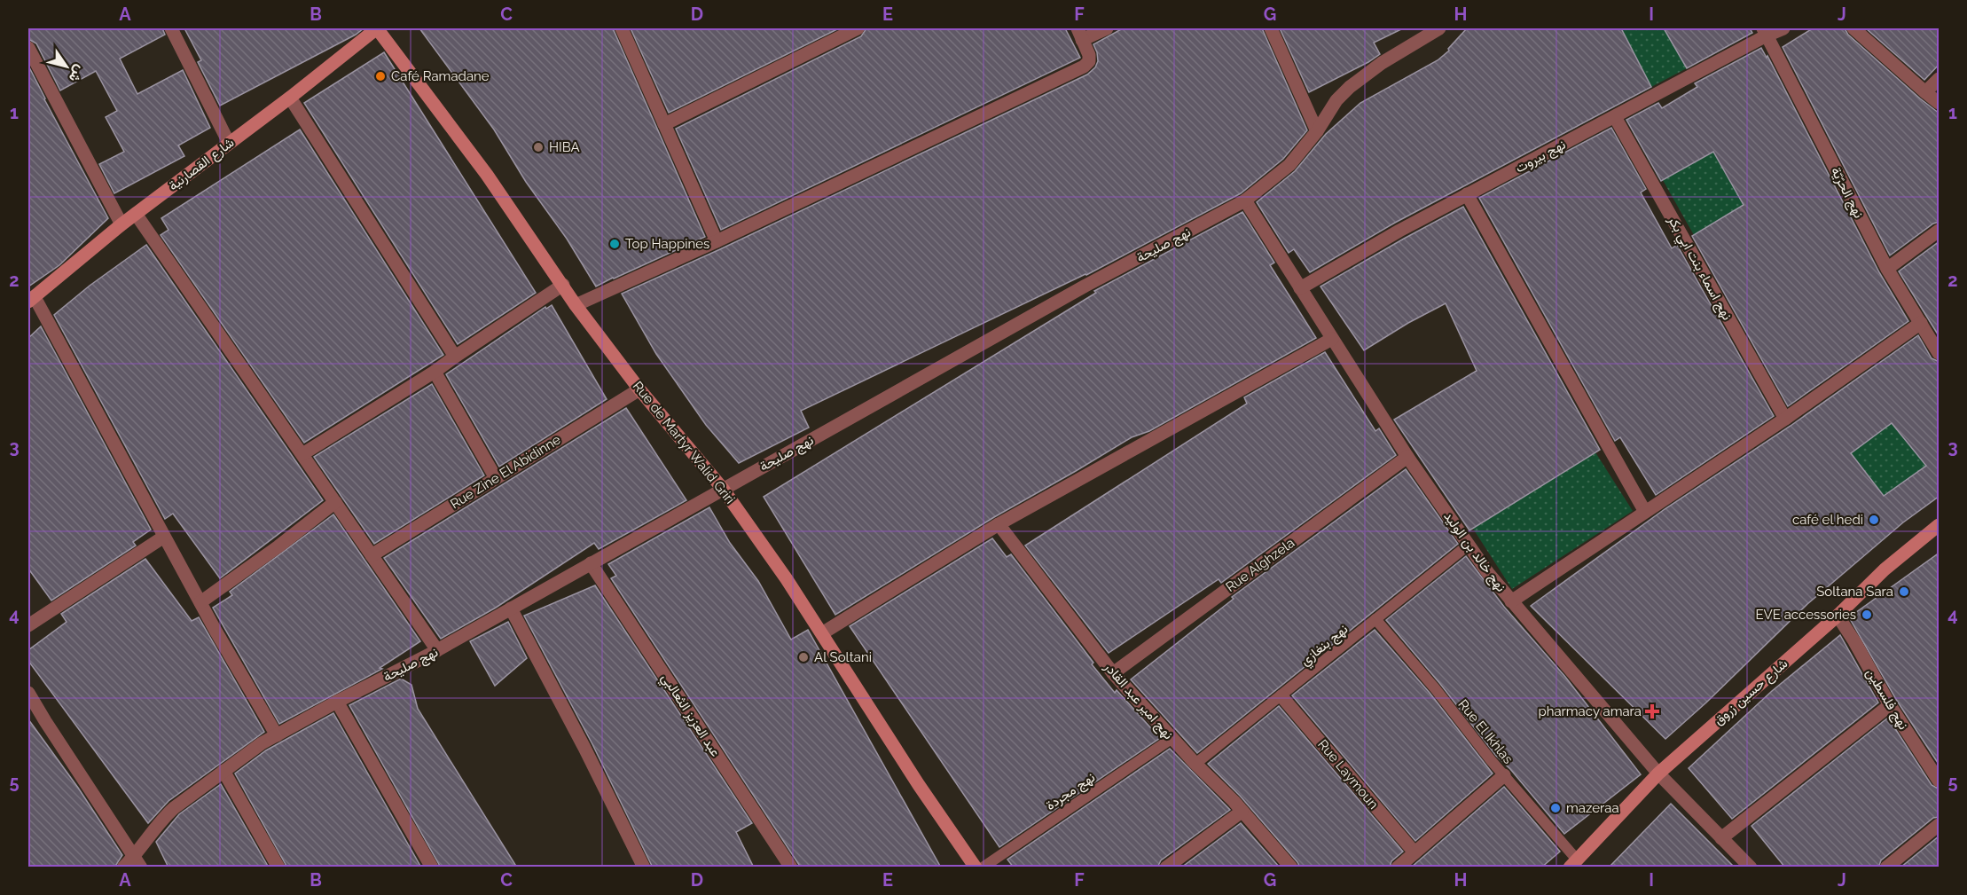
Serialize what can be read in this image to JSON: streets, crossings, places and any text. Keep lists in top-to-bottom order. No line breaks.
{"streets":{"street":["نهج بيروت","شارع القصارنية","نهج الحرّيّة","نهج صليحة","نهج اسماء بنت ابي بكر","Rue de Martyr Walid Griri","Rue Zine El Abidinne","نهج خالد بن الوليد","Rue Alghzela","شارع حسين زروق","نهج فلسطين","نهج امير عبد القادر","عبد العزيز الثعالبي","Rue Laymoun"],"lane":["نهج بنغازي","Rue El Ikhlas","نهج مجردة"]},"crossings":[["نهج بيروت","نهج الحرّيّة"],["نهج بيروت","نهج اسماء بنت ابي بكر"],["نهج بيروت","نهج خالد بن الوليد"],["شارع القصارنية","Rue de Martyr Walid Griri"],["نهج صليحة","Rue de Martyr Walid Griri"],["نهج صليحة","نهج خالد بن الوليد"],["نهج صليحة","عبد العزيز الثعالبي"],["Rue de Martyr Walid Griri","Rue Zine El Abidinne"],["نهج خالد بن الوليد","Rue Alghzela"],["نهج خالد بن الوليد","نهج بنغازي"],["نهج خالد بن الوليد","شارع حسين زروق"],["Rue Alghzela","نهج امير عبد القادر"],["نهج بنغازي","نهج امير عبد القادر"],["نهج بنغازي","Rue El Ikhlas"],["نهج بنغازي","Rue Laymoun"],["شارع حسين زروق","نهج فلسطين"],["شارع حسين زروق","Rue El Ikhlas"],["نهج امير عبد القادر","نهج مجردة"]],"places":{"other":["Café Ramadane","HIBA","Top Happines","café el hedi","Soltana Sara","EVE accessories","Al Soltani","mazeraa"],"health":["pharmacy amara"]},"north":"bottom right","grid":{"columns":["A","B","C","D","E","F","G","H","I","J"],"rows":["1","2","3","4","5"]}}
